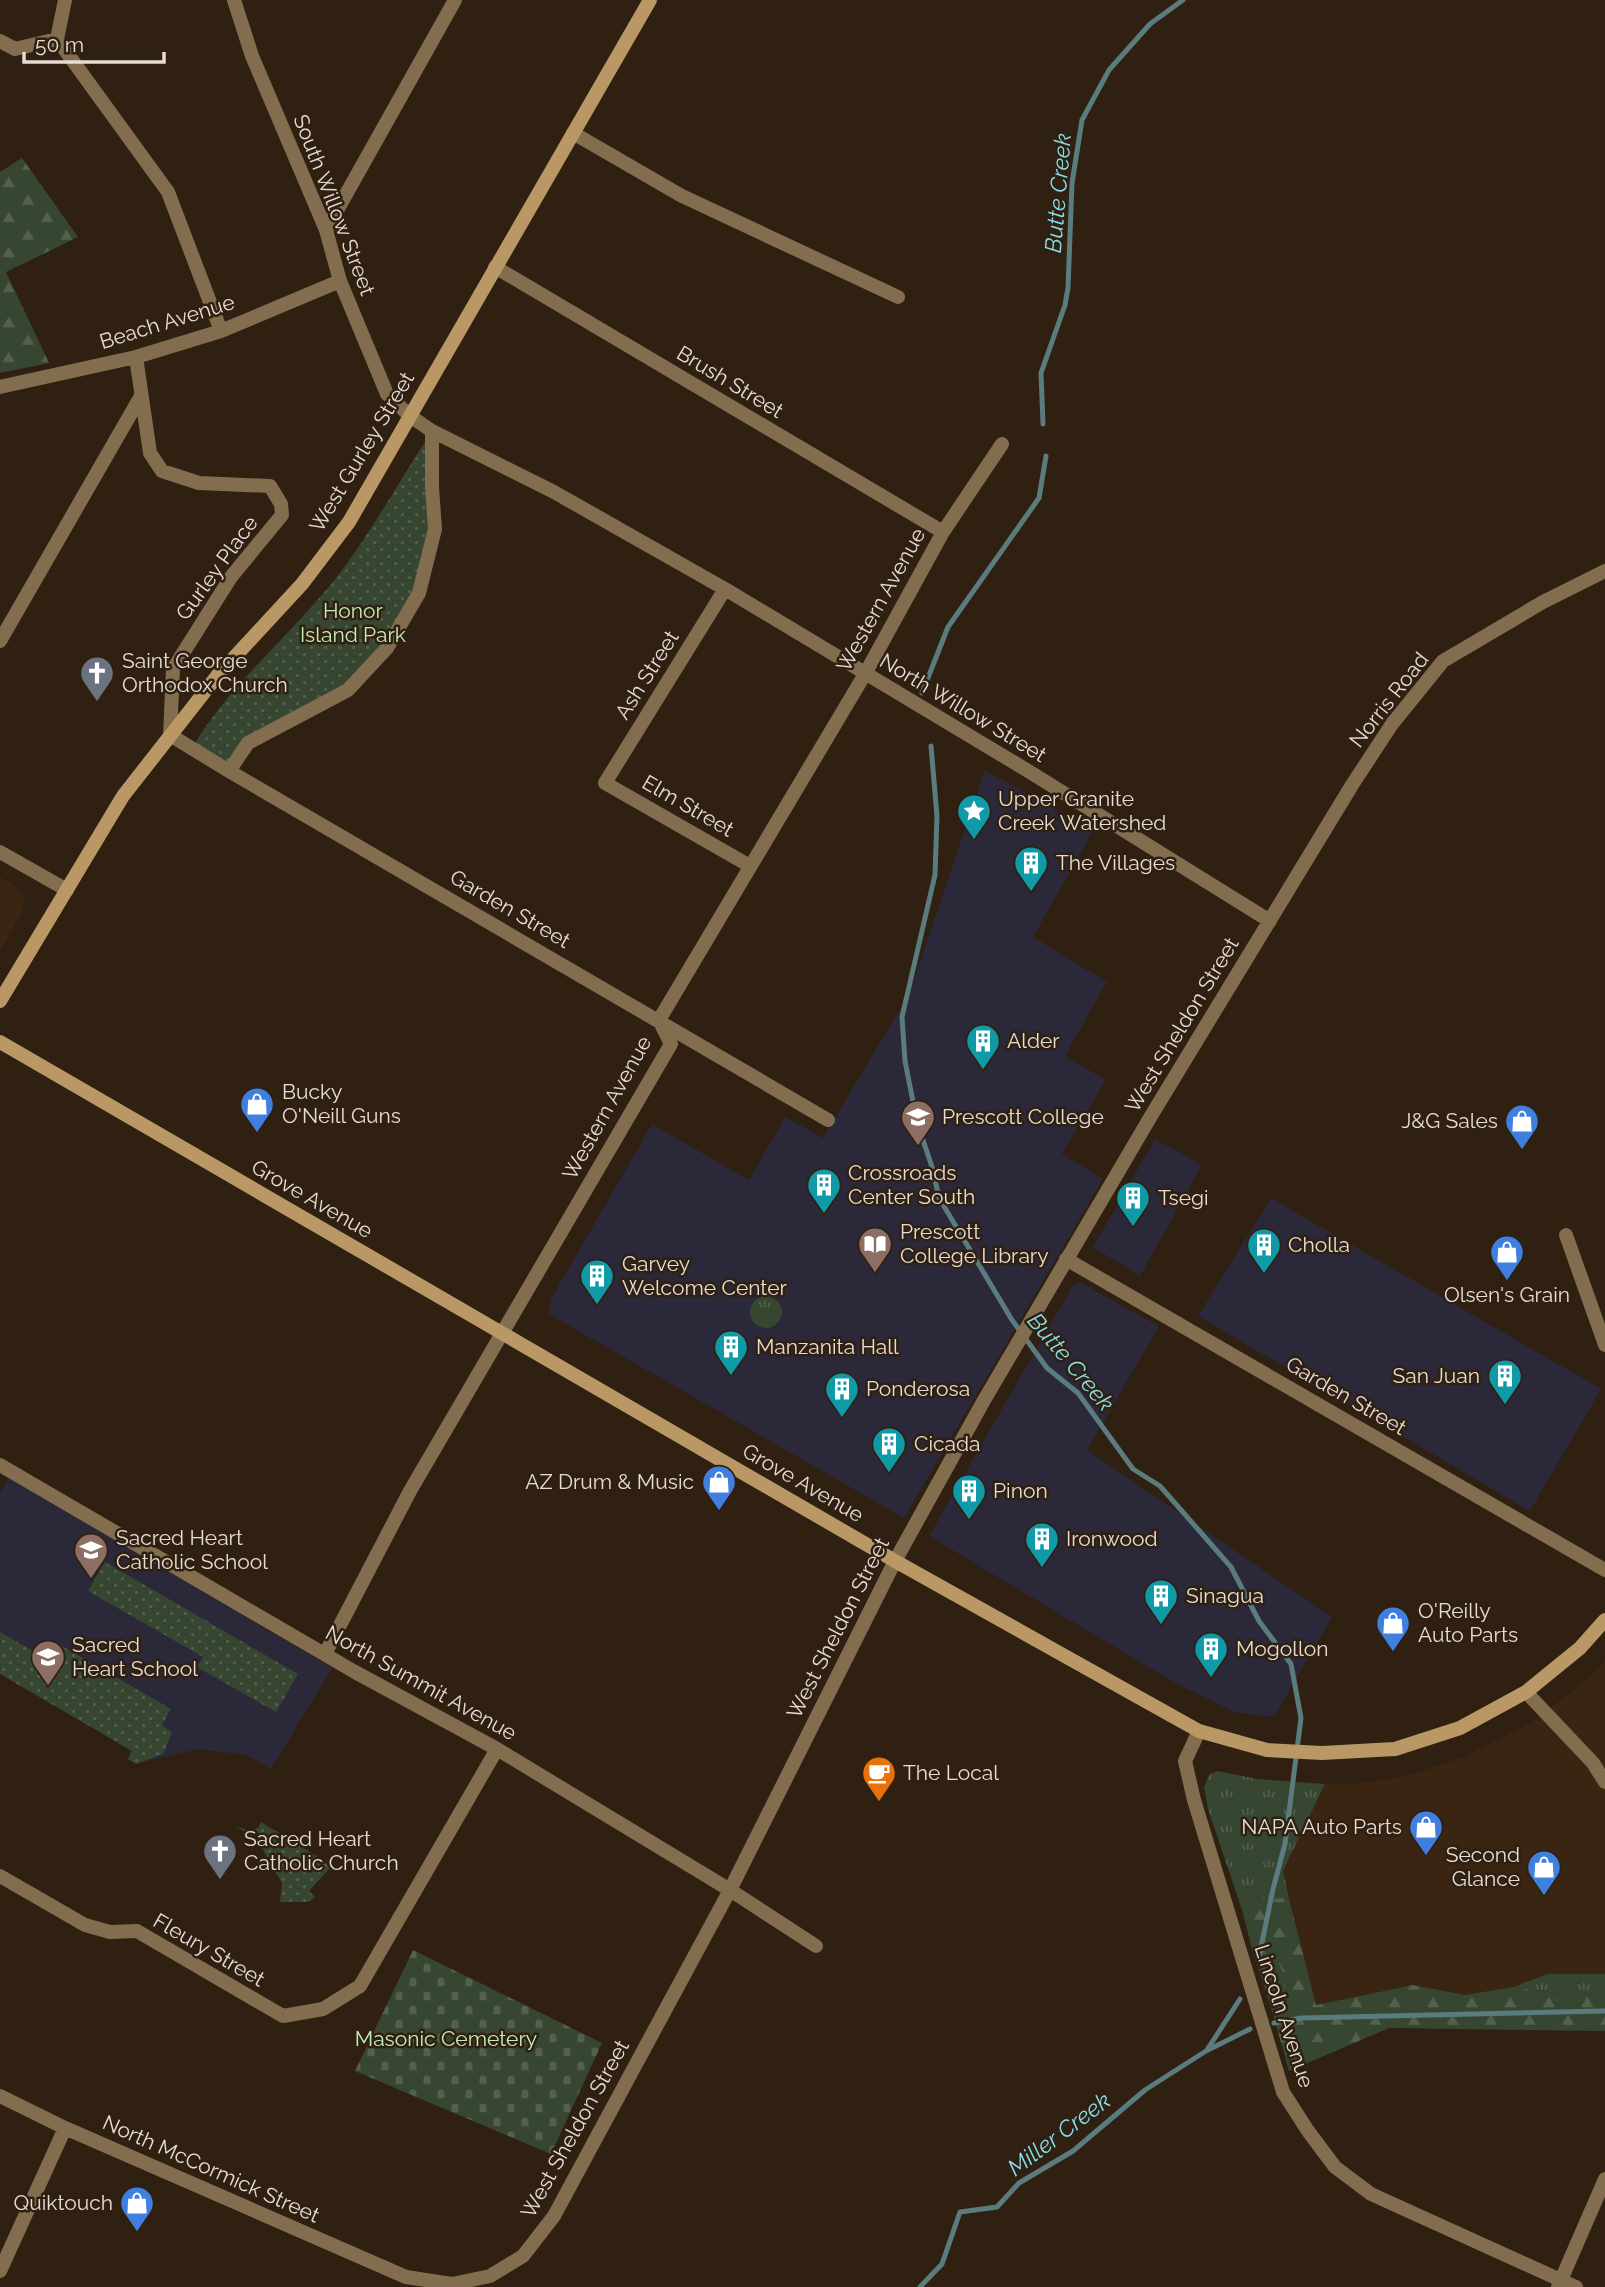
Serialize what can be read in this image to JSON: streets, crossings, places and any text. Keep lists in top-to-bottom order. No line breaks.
{"streets":{"main road":["West Gurley Street","Grove Avenue"],"street":["South Willow Street","Beach Avenue","Brush Street","Gurley Place","Western Avenue","Ash Street","Norris Road","North Willow Street","Elm Street","Garden Street","West Sheldon Street","North Summit Avenue","Fleury Street","Lincoln Avenue","North McCormick Street"]},"crossings":[["South Willow Street","Beach Avenue"],["South Willow Street","West Gurley Street"],["South Willow Street","North Willow Street"],["Beach Avenue","Gurley Place"],["Brush Street","West Gurley Street"],["Brush Street","Western Avenue"],["West Gurley Street","Gurley Place"],["West Gurley Street","North Willow Street"],["West Gurley Street","Garden Street"],["Gurley Place","Garden Street"],["Western Avenue","North Willow Street"],["Western Avenue","Elm Street"],["Western Avenue","Garden Street"],["Western Avenue","Grove Avenue"],["Western Avenue","North Summit Avenue"],["Ash Street","North Willow Street"],["Ash Street","Elm Street"],["Norris Road","North Willow Street"],["Norris Road","West Sheldon Street"],["North Willow Street","West Sheldon Street"],["Garden Street","West Sheldon Street"],["West Sheldon Street","Grove Avenue"],["West Sheldon Street","North Summit Avenue"],["West Sheldon Street","North McCormick Street"],["Grove Avenue","Lincoln Avenue"],["North Summit Avenue","Fleury Street"]],"water":["Butte Creek","Miller Creek"],"parks":["Honor Island Park","Masonic Cemetery"],"places":{"church":["Saint George Orthodox Church","Sacred Heart Catholic Church"],"place":["Upper Granite Creek Watershed"],"building":["The Villages","Alder","Crossroads Center South","Tsegi","Cholla","Garvey Welcome Center","Manzanita Hall","San Juan","Ponderosa","Cicada","Pinon","Ironwood","Sinagua","Mogollon"],"shop":["Bucky O'Neill Guns","J&G Sales","Olsen's Grain","AZ Drum & Music","O'Reilly Auto Parts","NAPA Auto Parts","Second Glance","Quiktouch"],"school or university":["Prescott College","Sacred Heart Catholic School","Sacred Heart School"],"library":["Prescott College Library"],"cafe":["The Local"]},"scale_bar":"50 m"}
